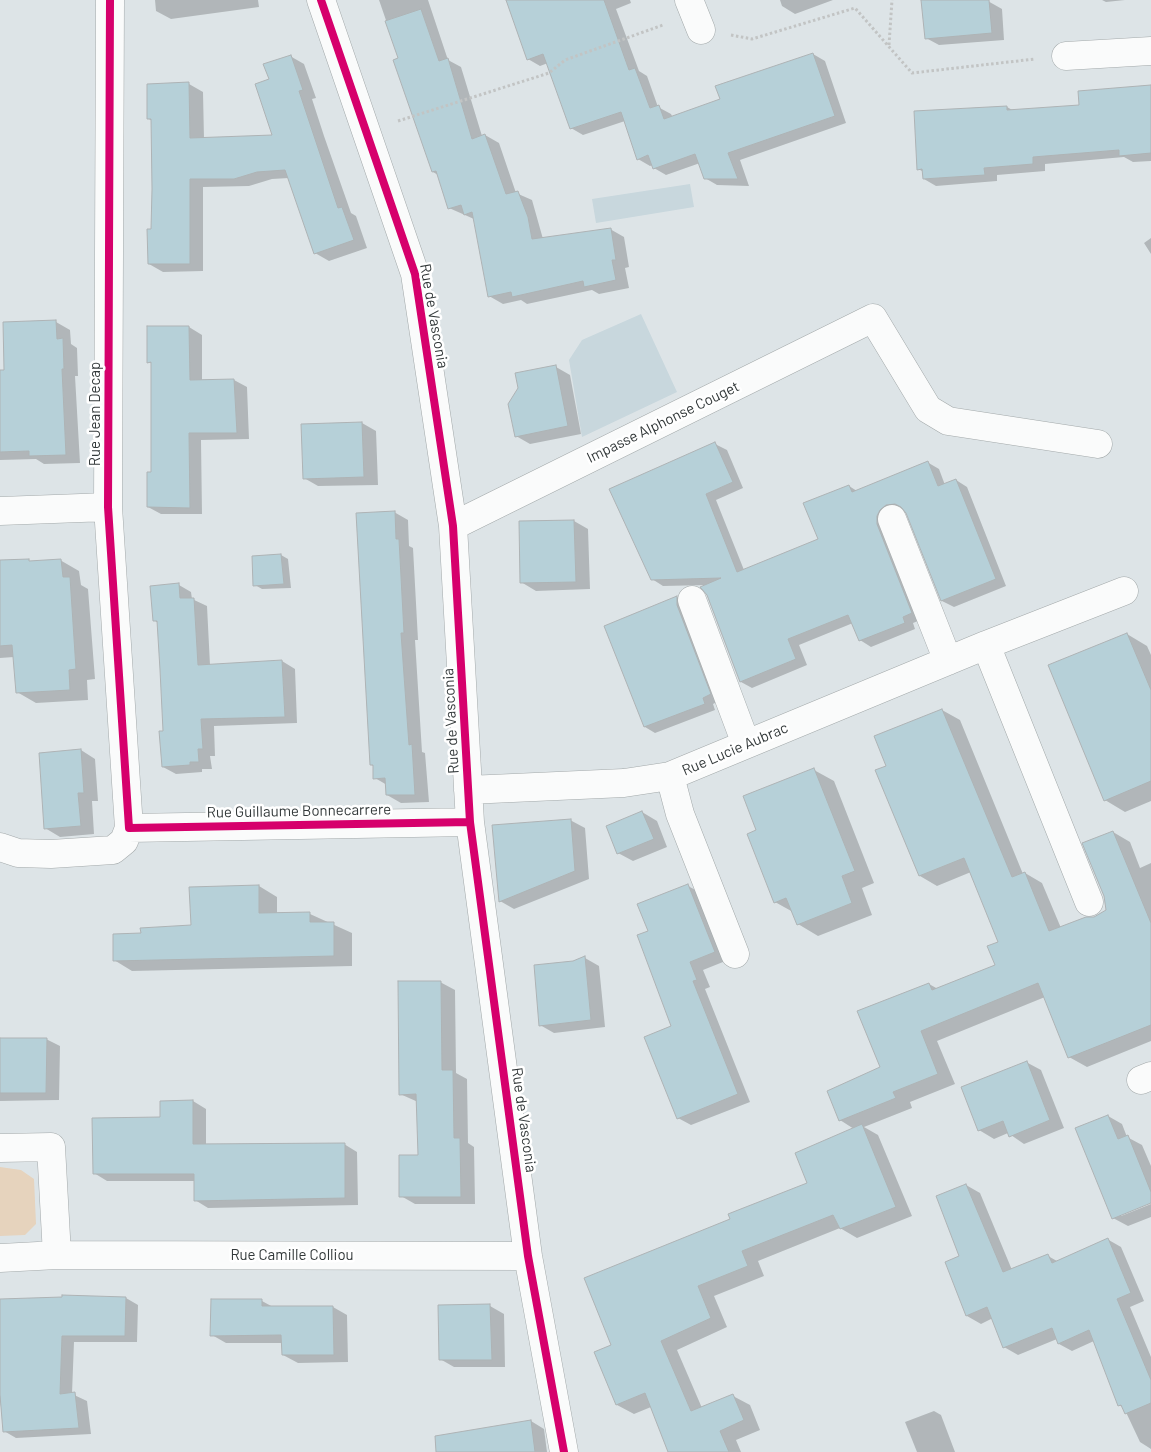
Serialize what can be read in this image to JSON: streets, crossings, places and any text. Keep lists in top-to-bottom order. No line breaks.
{"streets":{"street":["Rue de Vasconia","Rue Jean Decap","Impasse Alphonse Couget","Rue Lucie Aubrac","Rue Guillaume Bonnecarrere","Rue Camille Colliou"]},"crossings":[["Rue de Vasconia","Impasse Alphonse Couget"],["Rue de Vasconia","Rue Lucie Aubrac"],["Rue de Vasconia","Rue Guillaume Bonnecarrere"],["Rue de Vasconia","Rue Camille Colliou"],["Rue Jean Decap","Rue Guillaume Bonnecarrere"]]}
